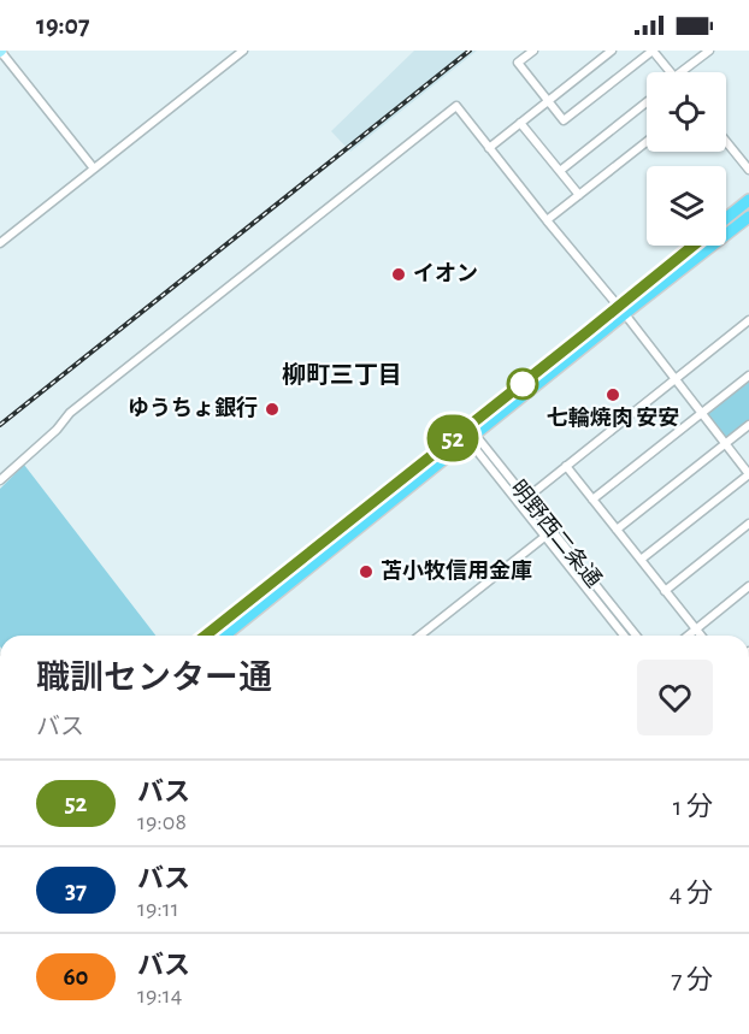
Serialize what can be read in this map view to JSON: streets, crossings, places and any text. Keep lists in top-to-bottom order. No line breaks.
{"streets":{"street":["明野西二条通"]},"districts":["柳町三丁目"],"places":["イオン","七輪焼肉 安安","ゆうちょ銀行","苫小牧信用金庫"],"lines":["bus line 52"],"page":{"status":"19:07","on_map":"52","heading":["職訓センター通","バス"],"list":[{"mark":"52","name":"バス","note":"19:08","value":"1 分"},{"mark":"37","name":"バス","note":"19:11","value":"4 分"},{"mark":"60","name":"バス","note":"19:14","value":"7 分"}]}}
